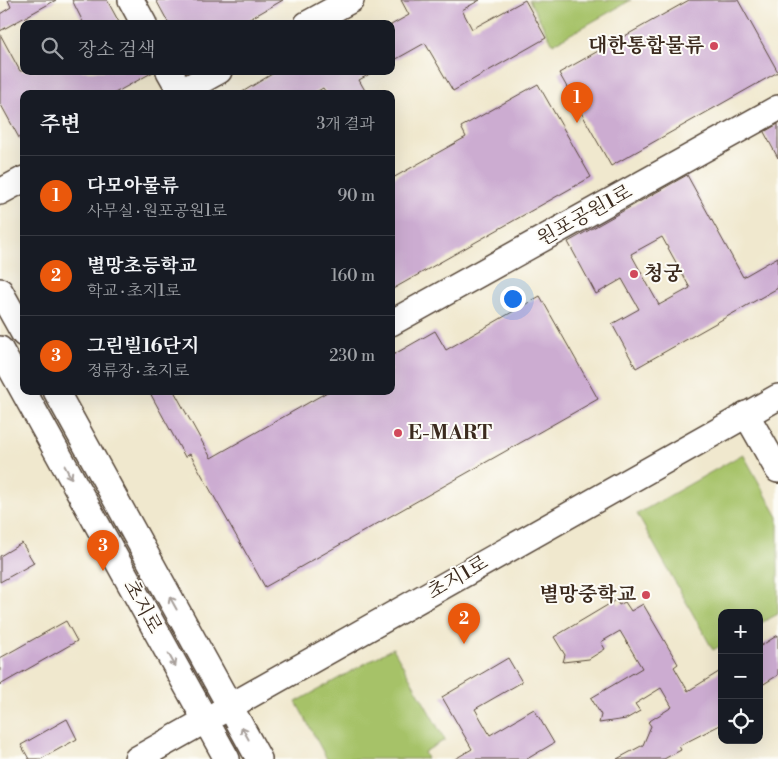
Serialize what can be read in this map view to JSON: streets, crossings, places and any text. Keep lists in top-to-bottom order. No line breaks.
{"streets":{"street":["원포공원1로","초지1로","초지로"]},"crossings":[["초지1로","초지로"]],"places":["대한통합물류","청궁","E-MART","별망중학교"],"page":{"search":"장소 검색","pins":["1","3","2"],"heading":["주변","3개 결과"],"list":[{"mark":"1","name":"다모아물류","note":"사무실 · 원포공원1로","value":"90 m"},{"mark":"2","name":"별망초등학교","note":"학교 · 초지1로","value":"160 m"},{"mark":"3","name":"그린빌16단지","note":"정류장 · 초지로","value":"230 m"}],"map_buttons":["+","−"]}}
